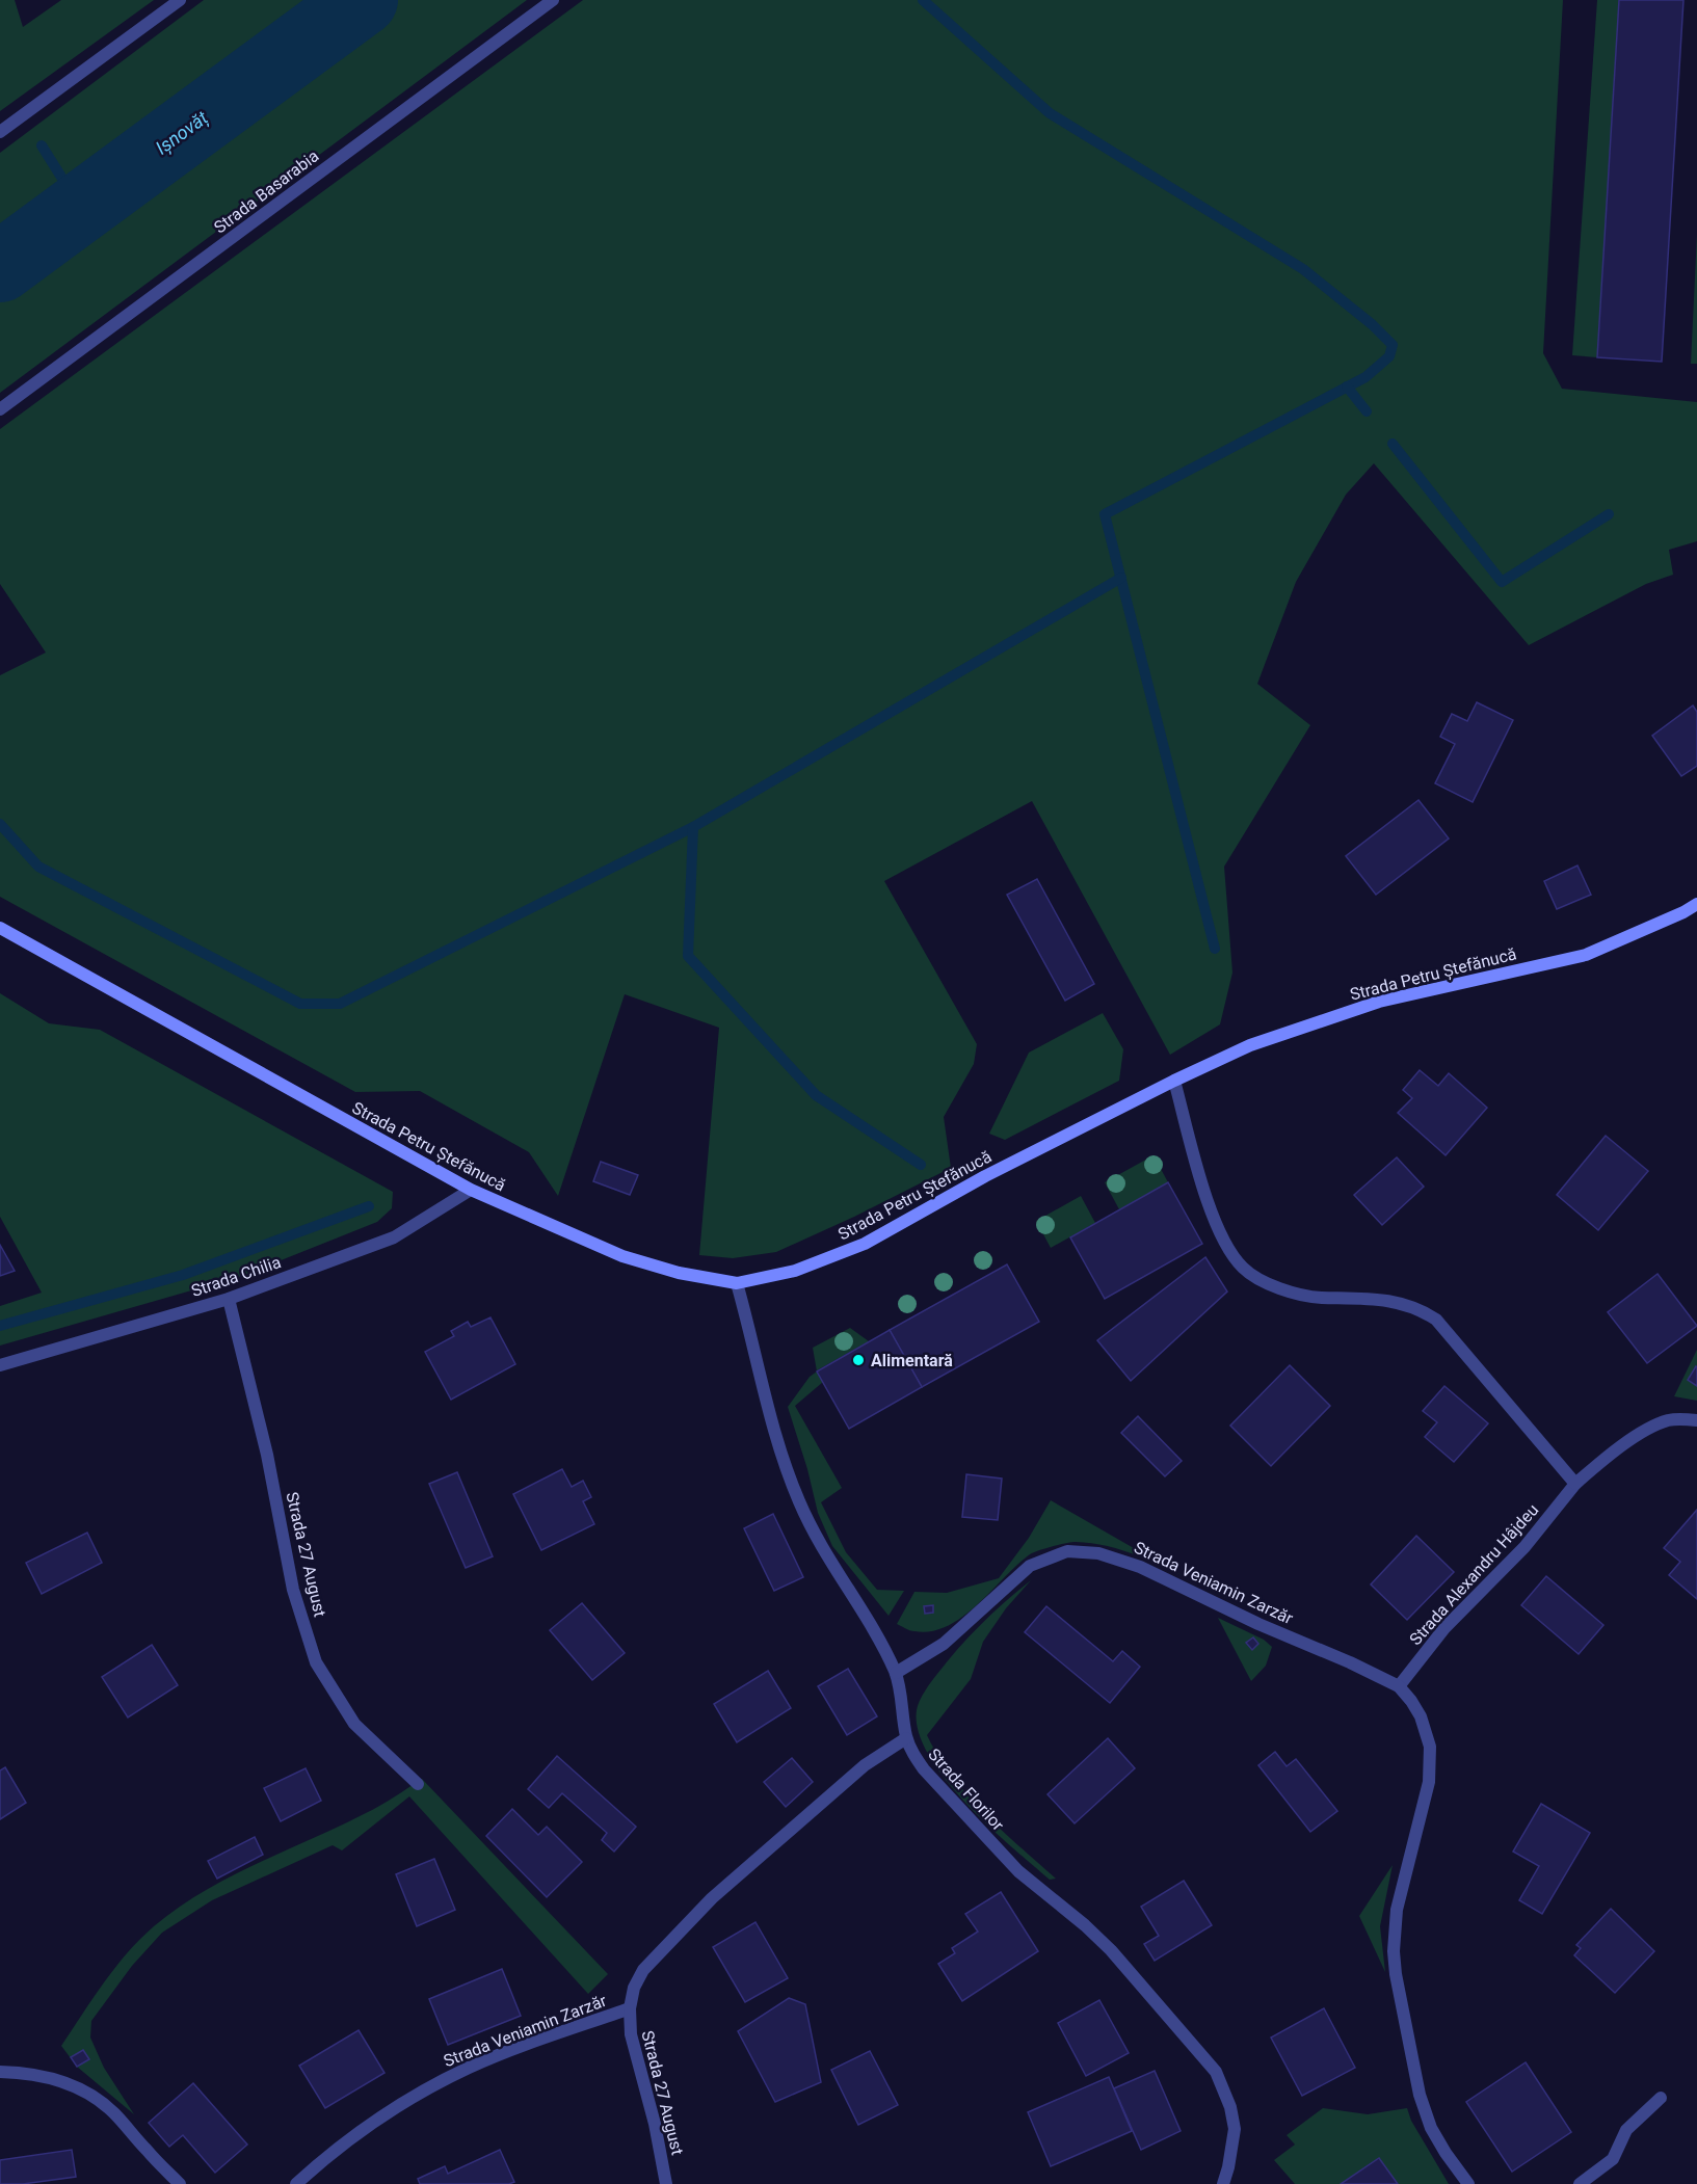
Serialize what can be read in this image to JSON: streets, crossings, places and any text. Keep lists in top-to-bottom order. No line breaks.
{"streets":{"main road":["Strada Petru Ștefănucă"],"street":["Strada Basarabia","Strada Chilia","Strada 27 August","Strada Alexandru Hâjdeu","Strada Veniamin Zarzăr","Strada Florilor"]},"crossings":[["Strada Petru Ștefănucă","Strada Chilia"],["Strada Petru Ștefănucă","Strada Florilor"],["Strada Chilia","Strada 27 August"],["Strada 27 August","Strada Veniamin Zarzăr"],["Strada Alexandru Hâjdeu","Strada Veniamin Zarzăr"],["Strada Veniamin Zarzăr","Strada Florilor"]],"water":["Ișnovăț"],"places":["Alimentară"]}
